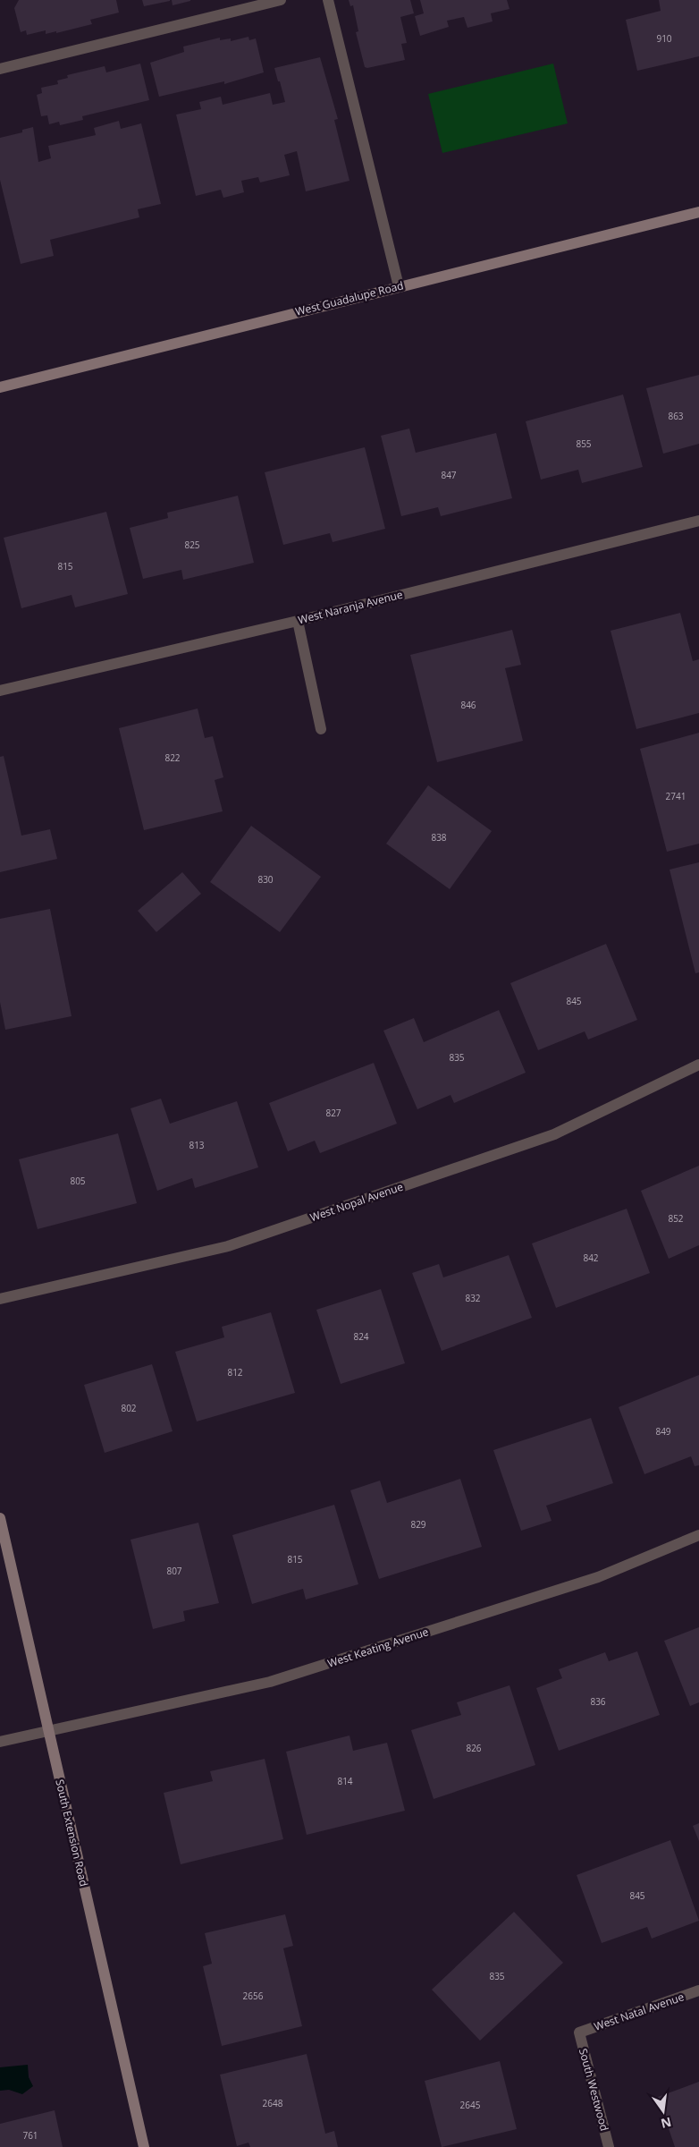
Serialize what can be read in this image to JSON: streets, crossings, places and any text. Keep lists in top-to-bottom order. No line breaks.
{"streets":{"main road":["West Guadalupe Road","South Extension Road"],"street":["West Naranja Avenue","West Nopal Avenue","West Keating Avenue","West Natal Avenue","South Westwood"]},"crossings":[["West Keating Avenue","South Extension Road"],["West Natal Avenue","South Westwood"]],"house_numbers":["910","863","855","847","825","815","846","822","2741","838","830","845","835","827","813","805","852","842","832","824","812","802","849","829","815","807","836","826","814","845","835","2656","2648","2645","761"],"north":"bottom"}
